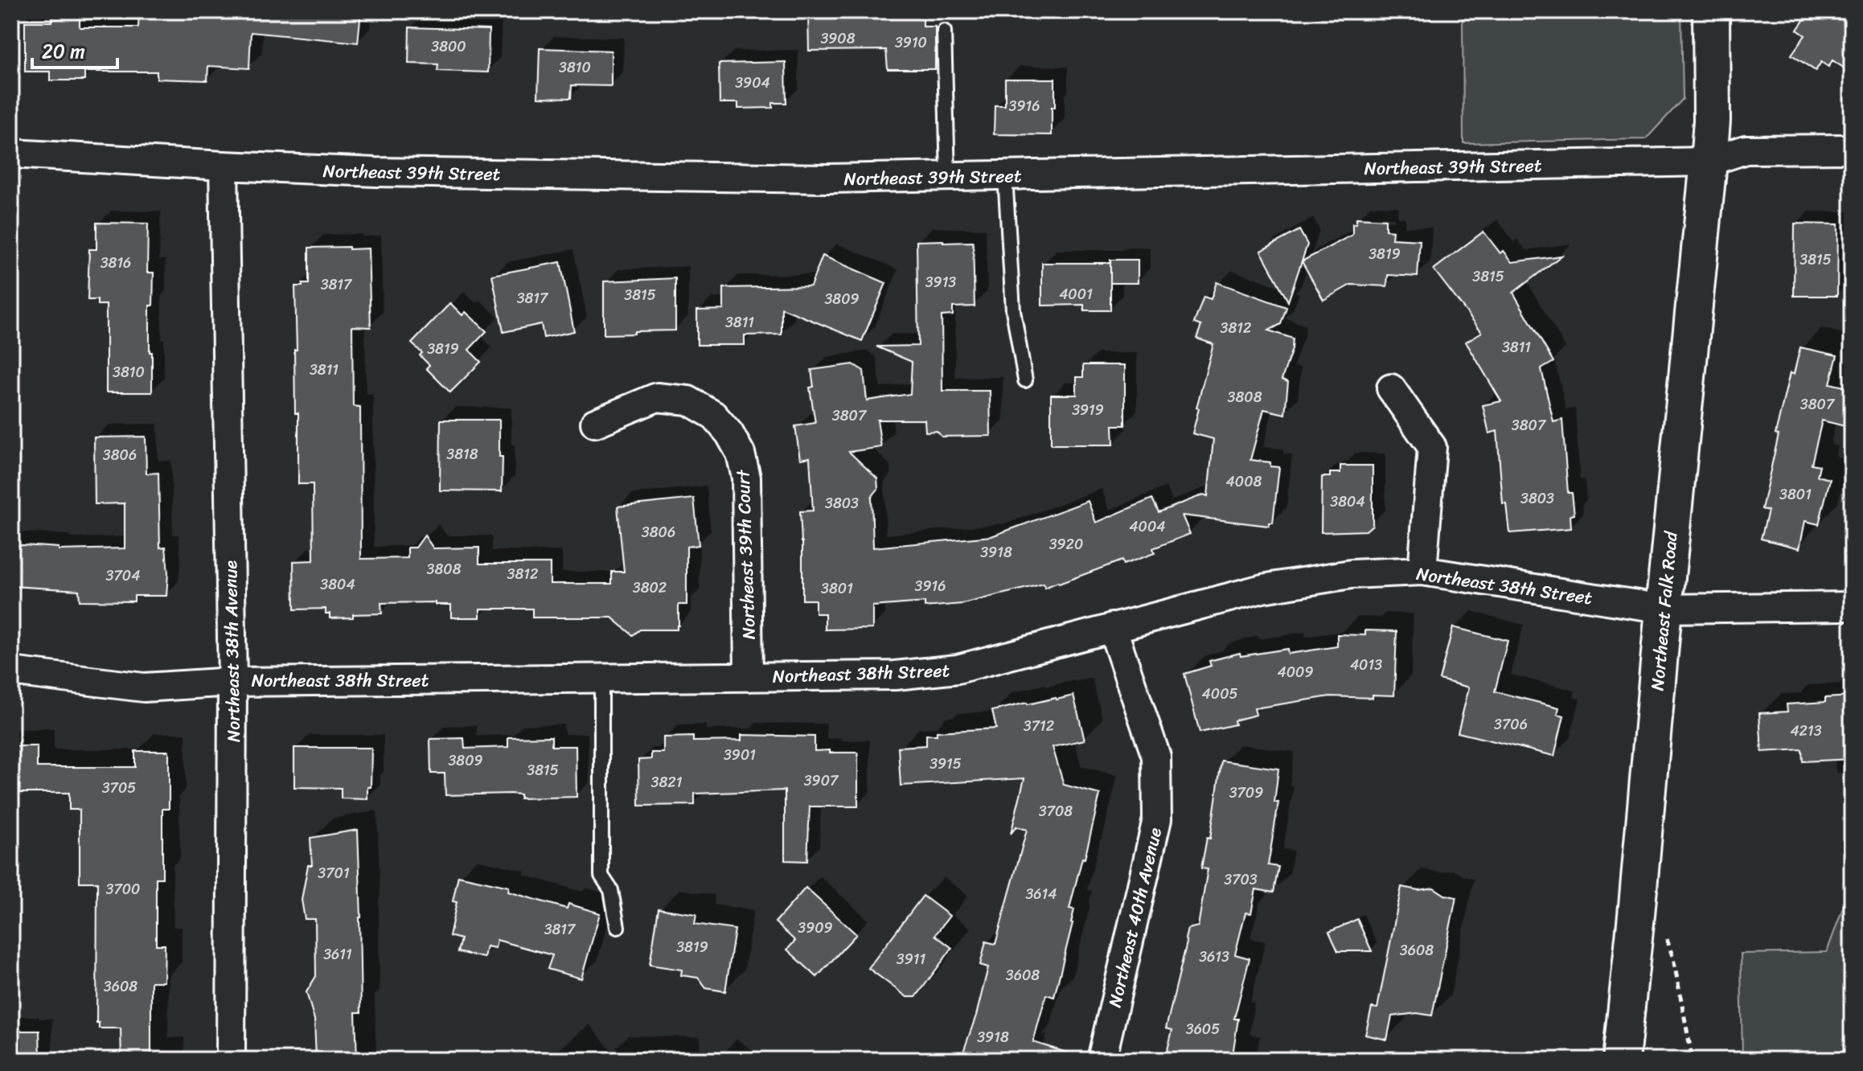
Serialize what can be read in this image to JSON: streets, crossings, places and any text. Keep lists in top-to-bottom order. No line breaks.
{"streets":{"street":["Northeast 39th Street","Northeast 39th Court","Northeast 38th Street","Northeast Falk Road","Northeast 38th Avenue","Northeast 40th Avenue"]},"crossings":[["Northeast 39th Street","Northeast Falk Road"],["Northeast 39th Street","Northeast 38th Avenue"],["Northeast 39th Court","Northeast 38th Street"],["Northeast 38th Street","Northeast Falk Road"],["Northeast 38th Street","Northeast 38th Avenue"],["Northeast 38th Street","Northeast 40th Avenue"]],"house_numbers":["3908","3910","3800","3810","3904","3916","3819","3815","3816","3815","3913","3817","4001","3815","3817","3809","3811","3812","3811","3819","3811","3810","3808","3807","3919","3807","3807","3818","3806","4008","3801","3803","3804","3803","4004","3806","3920","3918","3808","3812","3704","3804","3916","3802","3801","4013","4009","4005","3706","3712","4213","3901","3809","3915","3815","3907","3821","3705","3709","3708","3701","3703","3700","3614","3909","3817","3819","3608","3611","3613","3911","3608","3608","3605","3918"],"scale_bar":"20 m"}
